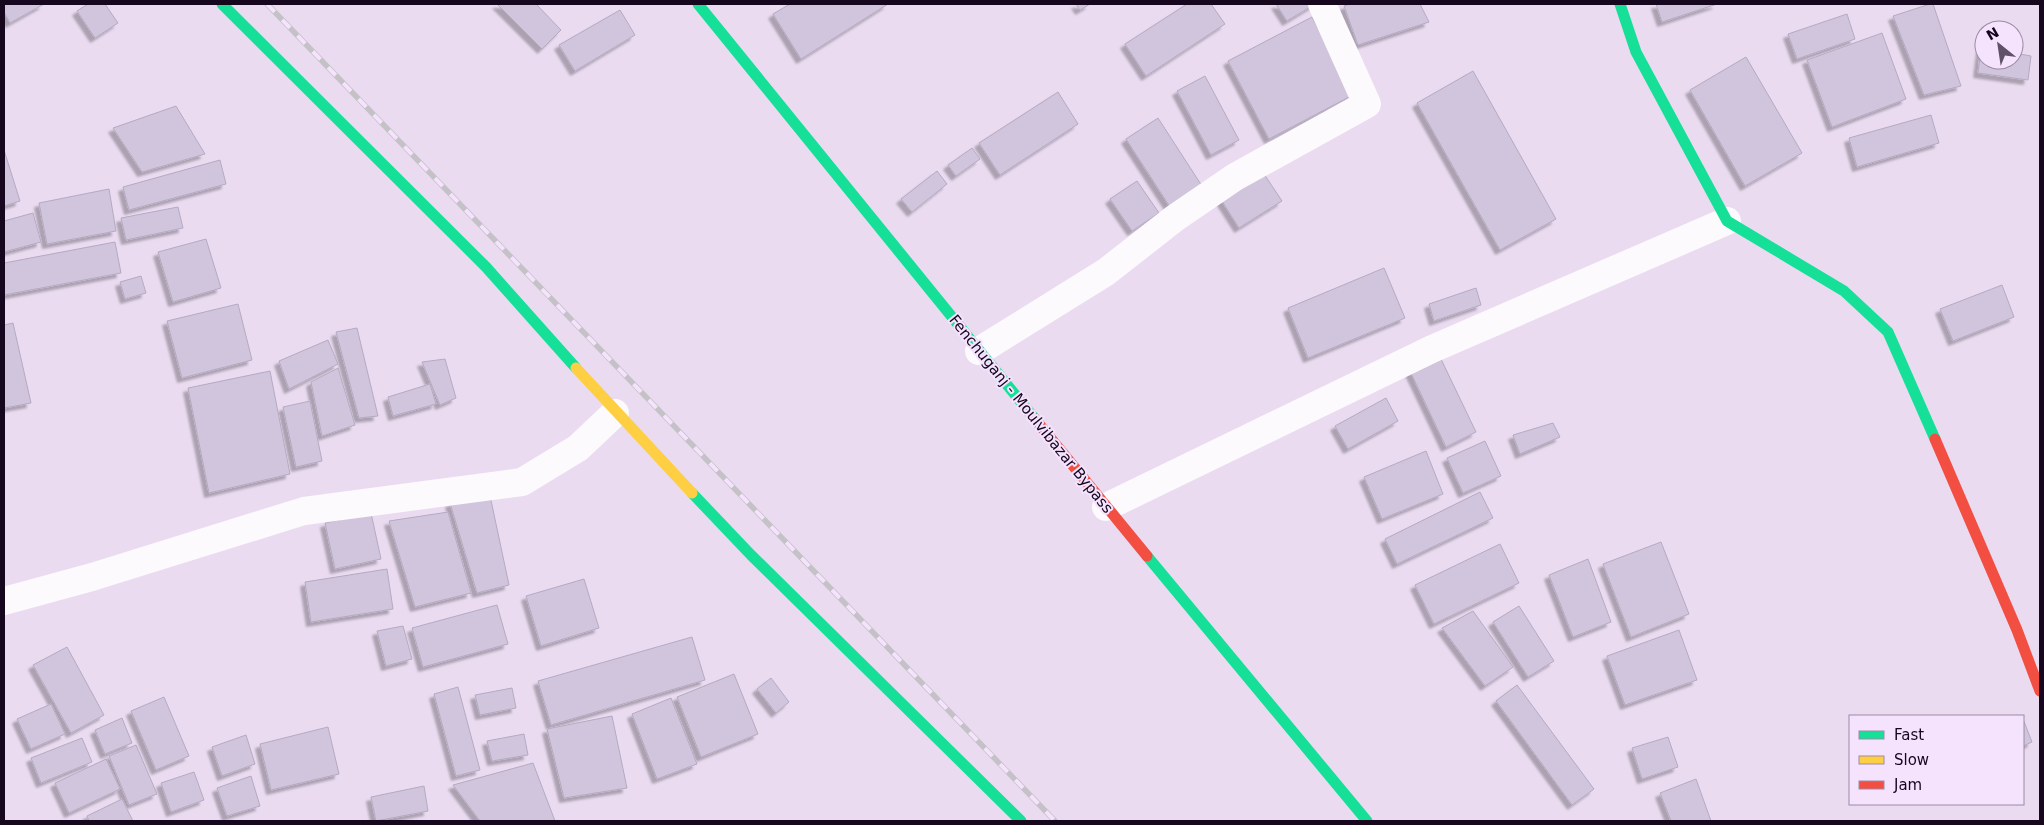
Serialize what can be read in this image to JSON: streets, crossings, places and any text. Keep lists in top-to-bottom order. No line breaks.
{"streets":{"main road":["Fenchuganj - Moulvibazar Bypass"]},"legend":["Fast","Slow","Jam"],"north":"top left"}
